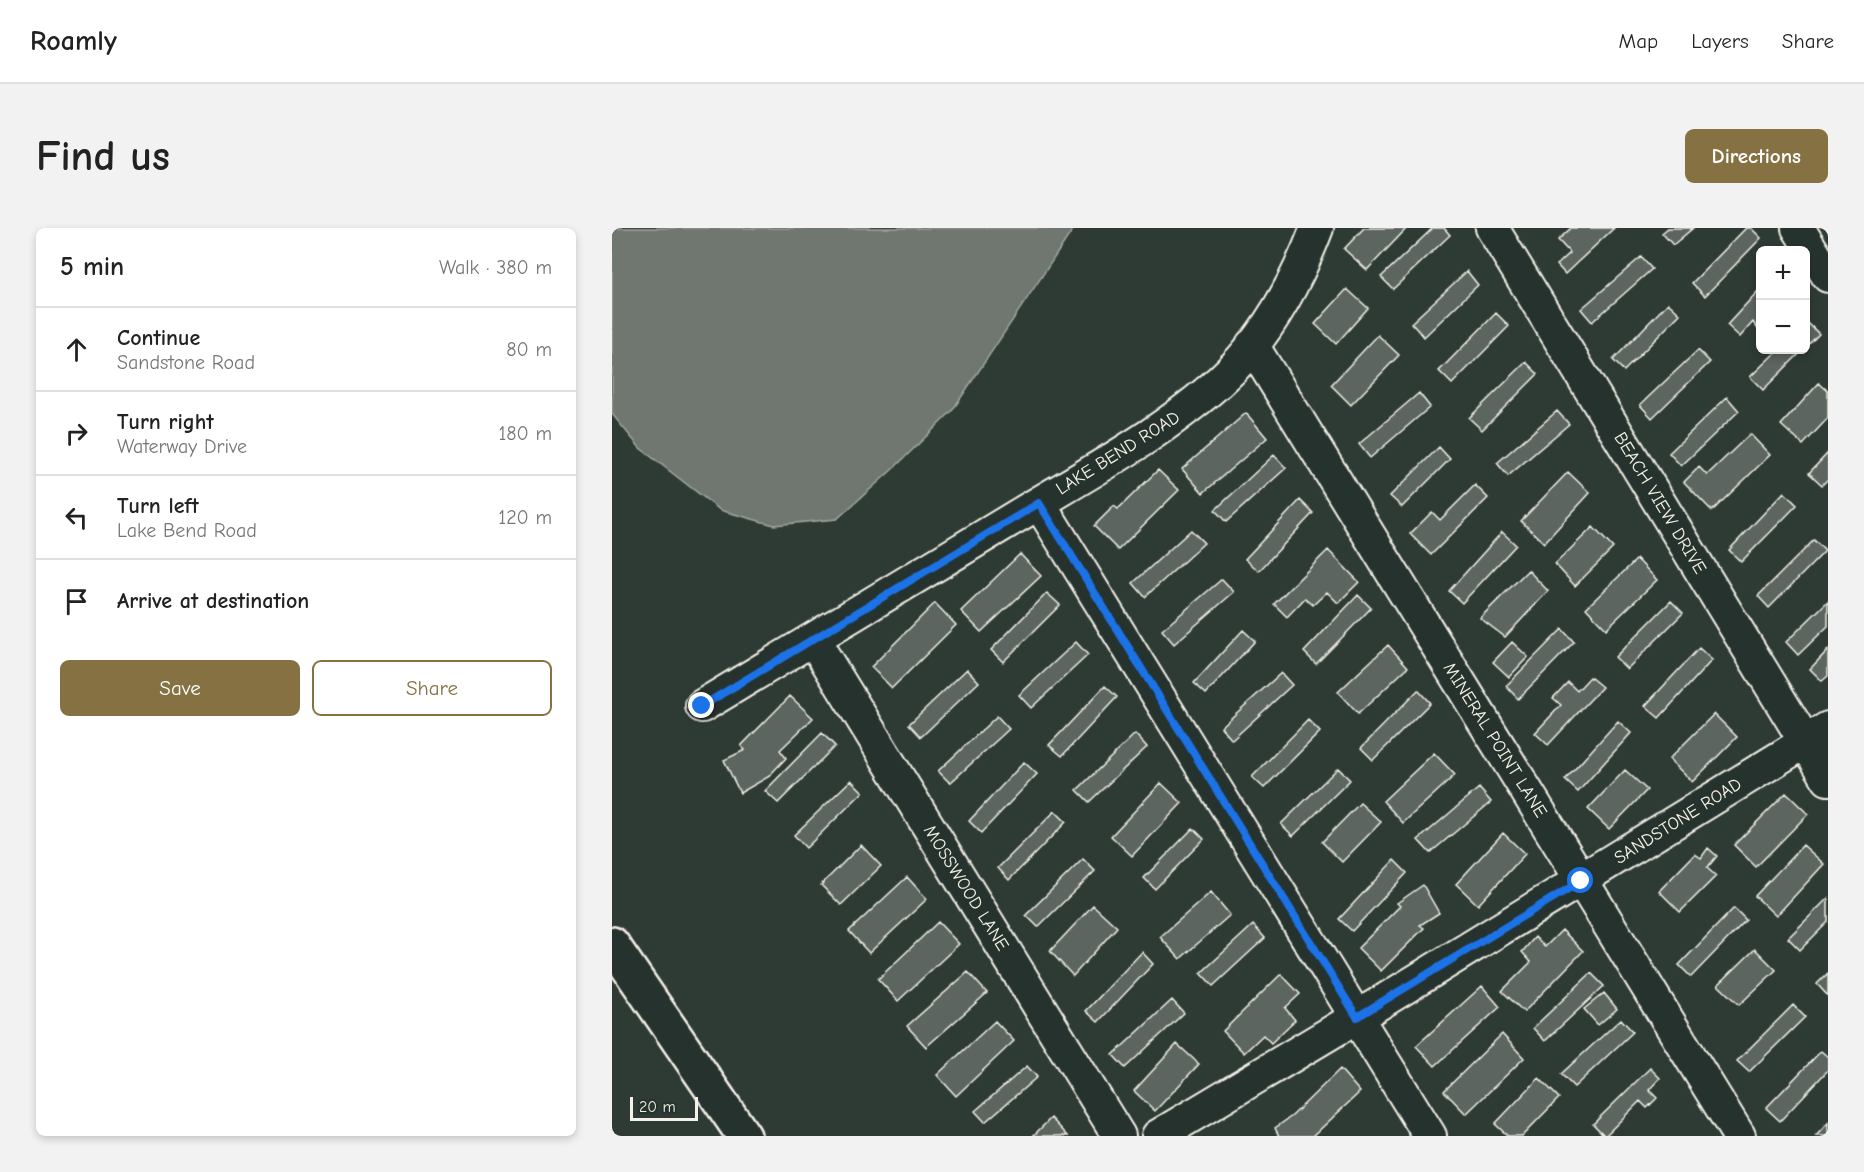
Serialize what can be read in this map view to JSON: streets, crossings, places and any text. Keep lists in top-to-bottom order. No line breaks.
{"streets":{"street":["LAKE BEND ROAD","BEACH VIEW DRIVE","MINERAL POINT LANE","SANDSTONE ROAD","MOSSWOOD LANE"]},"crossings":[["LAKE BEND ROAD","MINERAL POINT LANE"],["LAKE BEND ROAD","MOSSWOOD LANE"],["BEACH VIEW DRIVE","SANDSTONE ROAD"],["MINERAL POINT LANE","SANDSTONE ROAD"]],"scale_bar":"20 m","page":{"header":"Roamly","nav":["Map","Layers","Share"],"buttons":["Directions",["Save","Share"]],"title":"Find us","heading":["5 min","Walk · 380 m"],"map_buttons":["+","−"],"list":[["Continue","Sandstone Road","80 m"],["Turn right","Waterway Drive","180 m"],["Turn left","Lake Bend Road","120 m"],"Arrive at destination"],"scale":"20 m"}}
